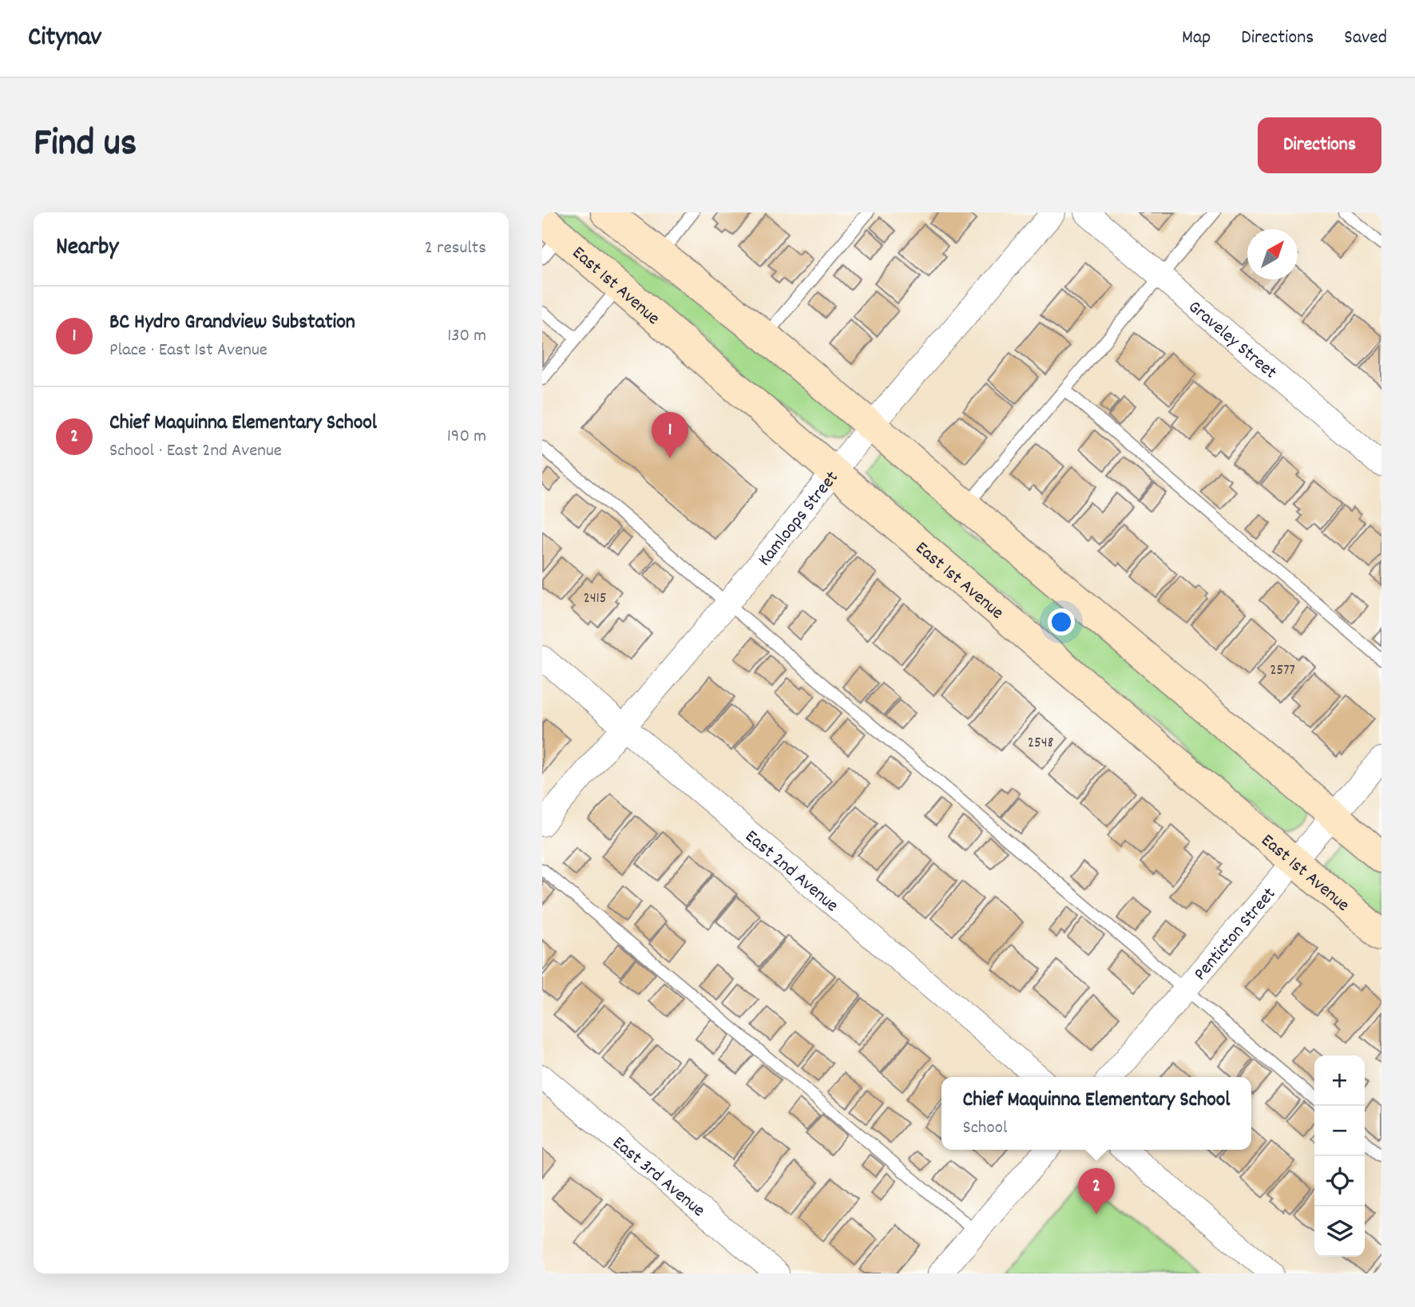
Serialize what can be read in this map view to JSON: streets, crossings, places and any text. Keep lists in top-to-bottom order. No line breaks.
{"streets":{"main road":["East 1st Avenue"],"street":["Graveley Street","Kamloops Street","East 2nd Avenue","Penticton Street","East 3rd Avenue"]},"crossings":[["East 1st Avenue","Kamloops Street"],["East 1st Avenue","Penticton Street"],["Kamloops Street","East 2nd Avenue"]],"house_numbers":["2415","2577","2548"],"north":"top right","page":{"header":"Citynav","nav":["Map","Directions","Saved"],"title":"Find us","buttons":"Directions","heading":["Nearby","2 results"],"list":[{"mark":"1","name":"BC Hydro Grandview Substation","note":"Place · East 1st Avenue","value":"130 m"},{"mark":"2","name":"Chief Maquinna Elementary School","note":"School · East 2nd Avenue","value":"190 m"}],"pins":["1","2"],"map_buttons":["+","−"],"popup":["Chief Maquinna Elementary School","School"]}}
